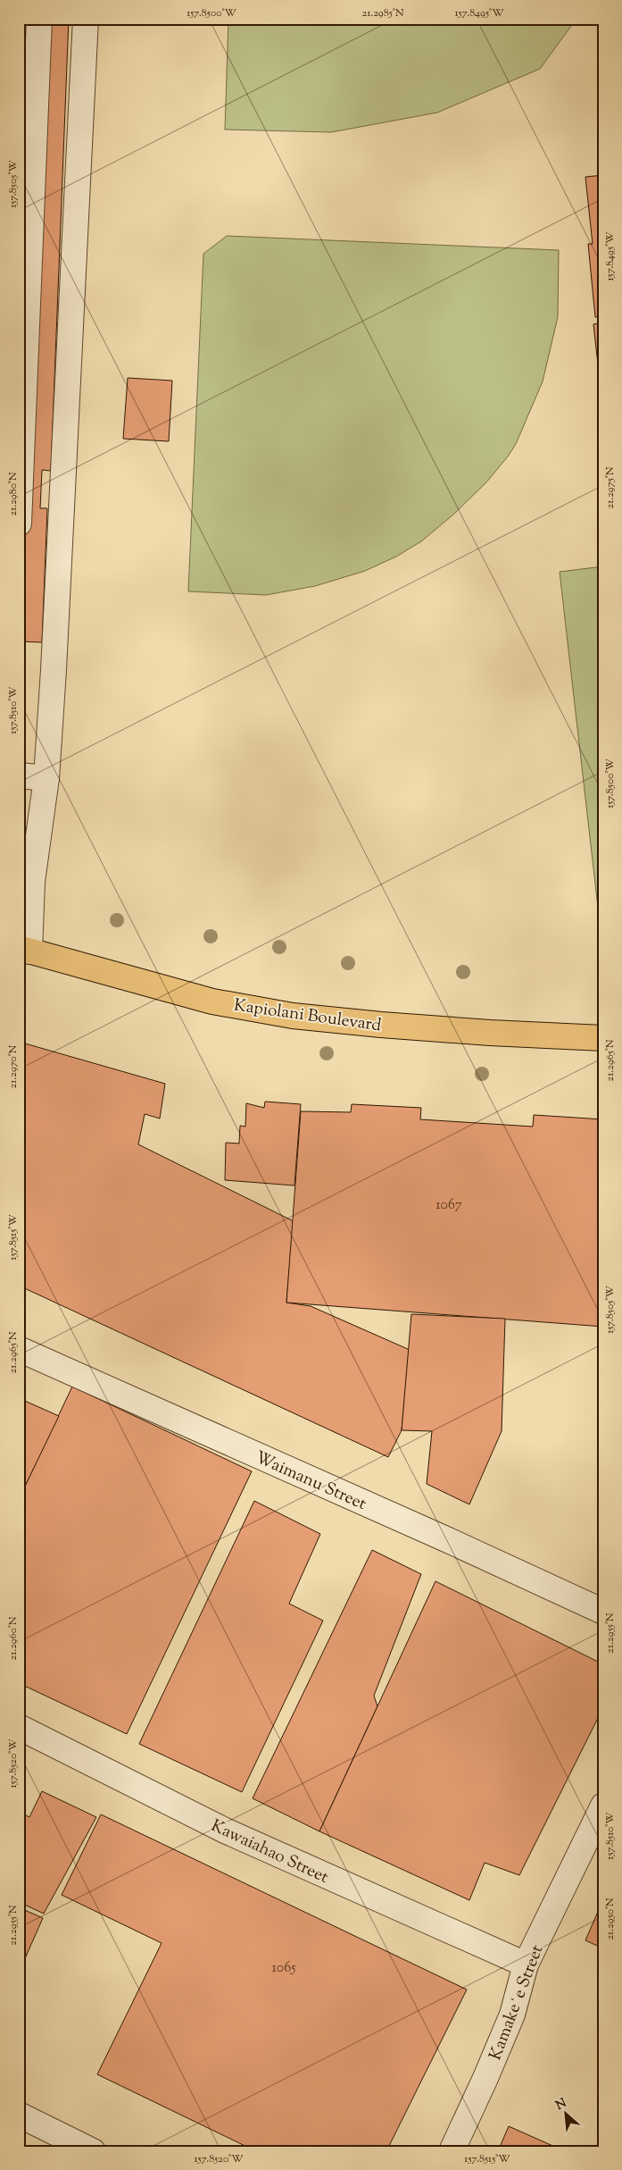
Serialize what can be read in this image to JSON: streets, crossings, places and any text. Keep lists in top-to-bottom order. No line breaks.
{"streets":{"main road":["Kapiolani Boulevard"],"street":["Waimanu Street","Kawaiahao Street","Kamakeʻe Street"]},"crossings":[["Kawaiahao Street","Kamakeʻe Street"]],"house_numbers":["1067","1065"],"north":"top left","coordinates":["157.8500°W","21.2985°N","157.8495°W","157.8505°W","21.2975°N","21.2980°N","157.8510°W","21.2965°N","21.2970°N","157.8515°W","21.2955°N","21.2960°N","157.8520°W","21.2950°N"]}
